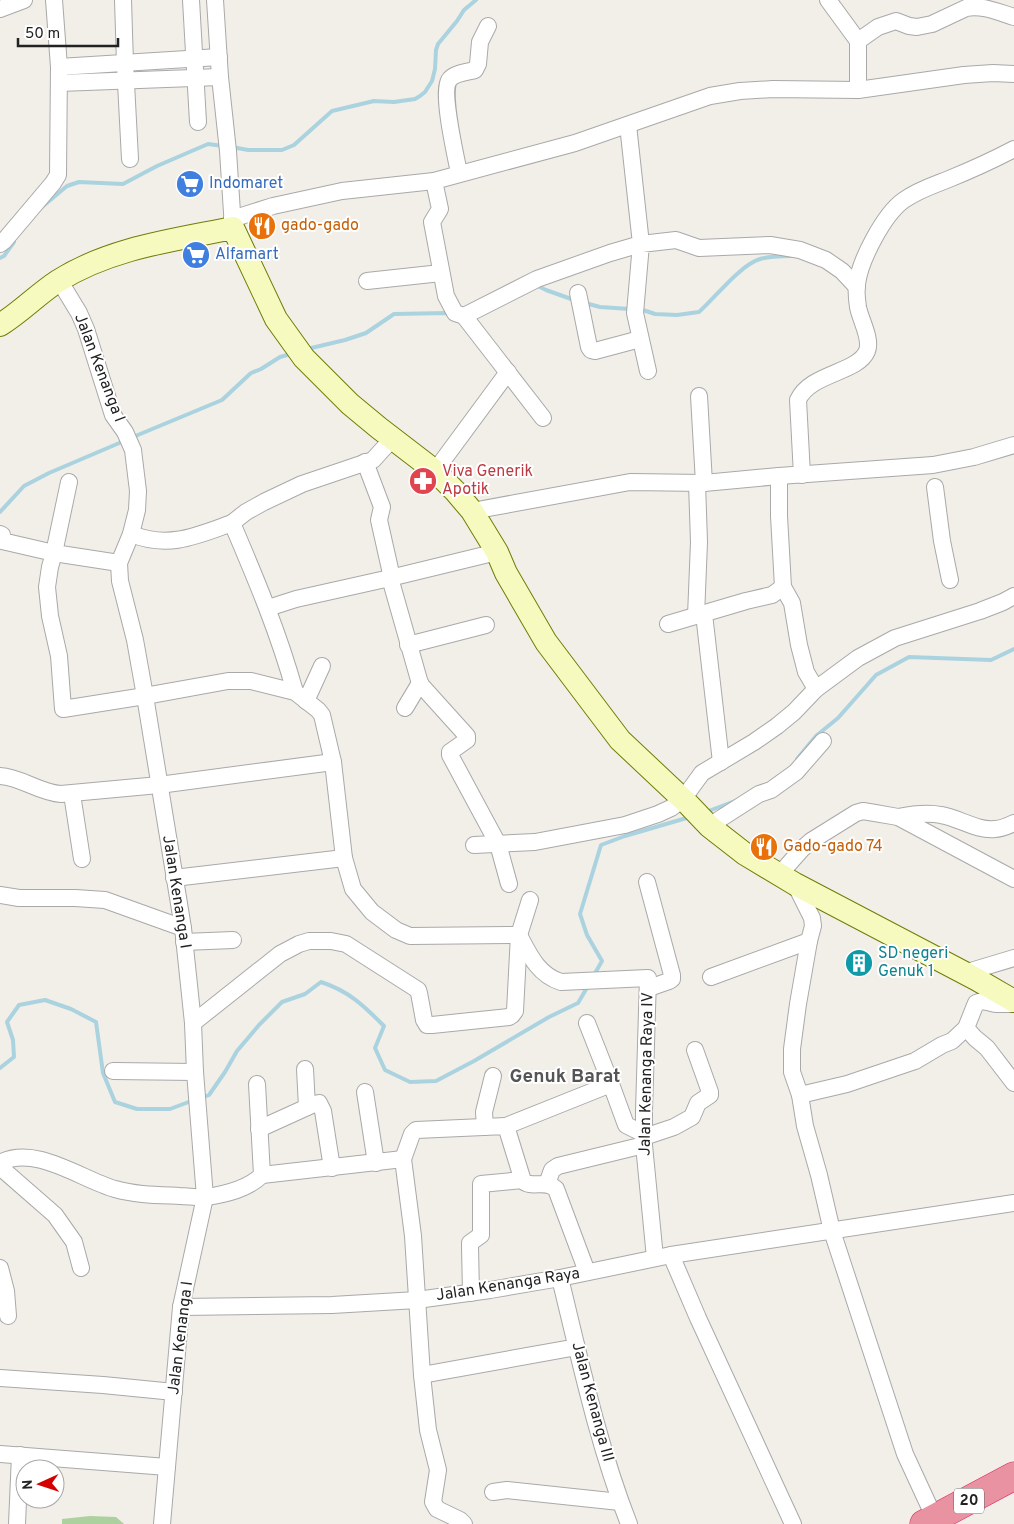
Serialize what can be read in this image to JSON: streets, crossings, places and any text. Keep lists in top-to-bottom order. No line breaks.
{"streets":{"highway":["20"],"street":["Jalan Kenanga I","Jalan Kenanga Raya IV","Jalan Kenanga Raya","Jalan Kenanga III"]},"crossings":[["Jalan Kenanga I","Jalan Kenanga Raya"],["Jalan Kenanga Raya IV","Jalan Kenanga Raya"],["Jalan Kenanga Raya","Jalan Kenanga III"]],"districts":["Genuk Barat"],"places":{"supermarket":["Indomaret","Alfamart"],"restaurant":["gado-gado","Gado-gado 74"],"pharmacy":["Viva Generik Apotik"],"building":["SD negeri Genuk 1"]},"scale_bar":"50 m","north":"left"}
